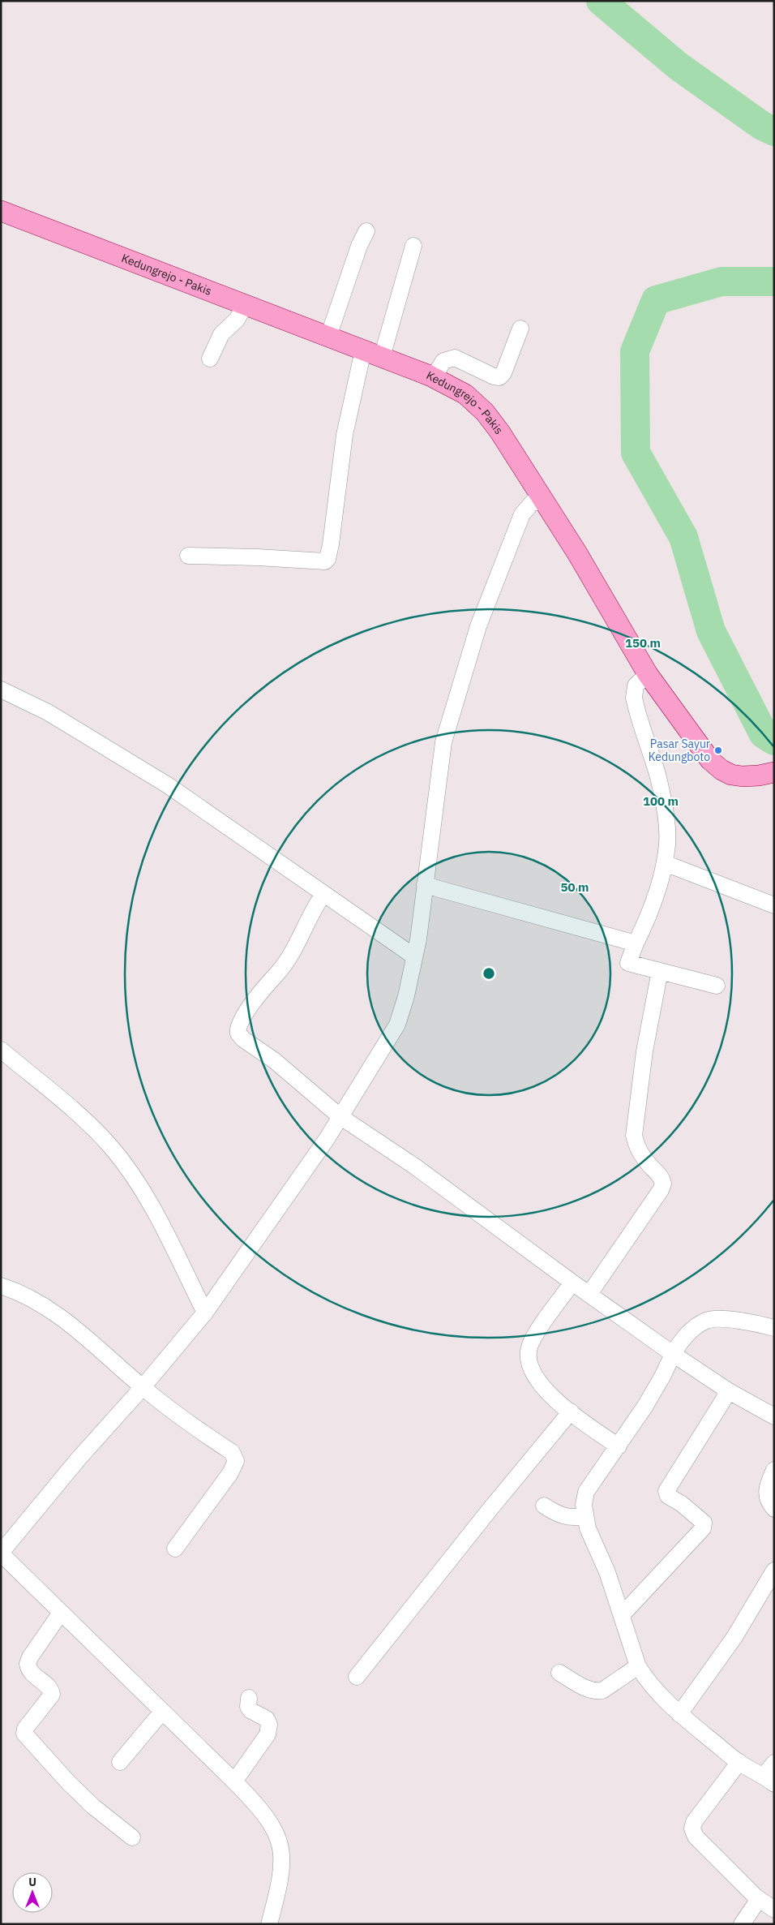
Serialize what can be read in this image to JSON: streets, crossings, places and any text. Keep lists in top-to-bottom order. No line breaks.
{"streets":{"main road":["Kedungrejo - Pakis"]},"places":["Pasar Sayur Kedungboto"],"north":"top","rings":["150 m","100 m","50 m"]}
